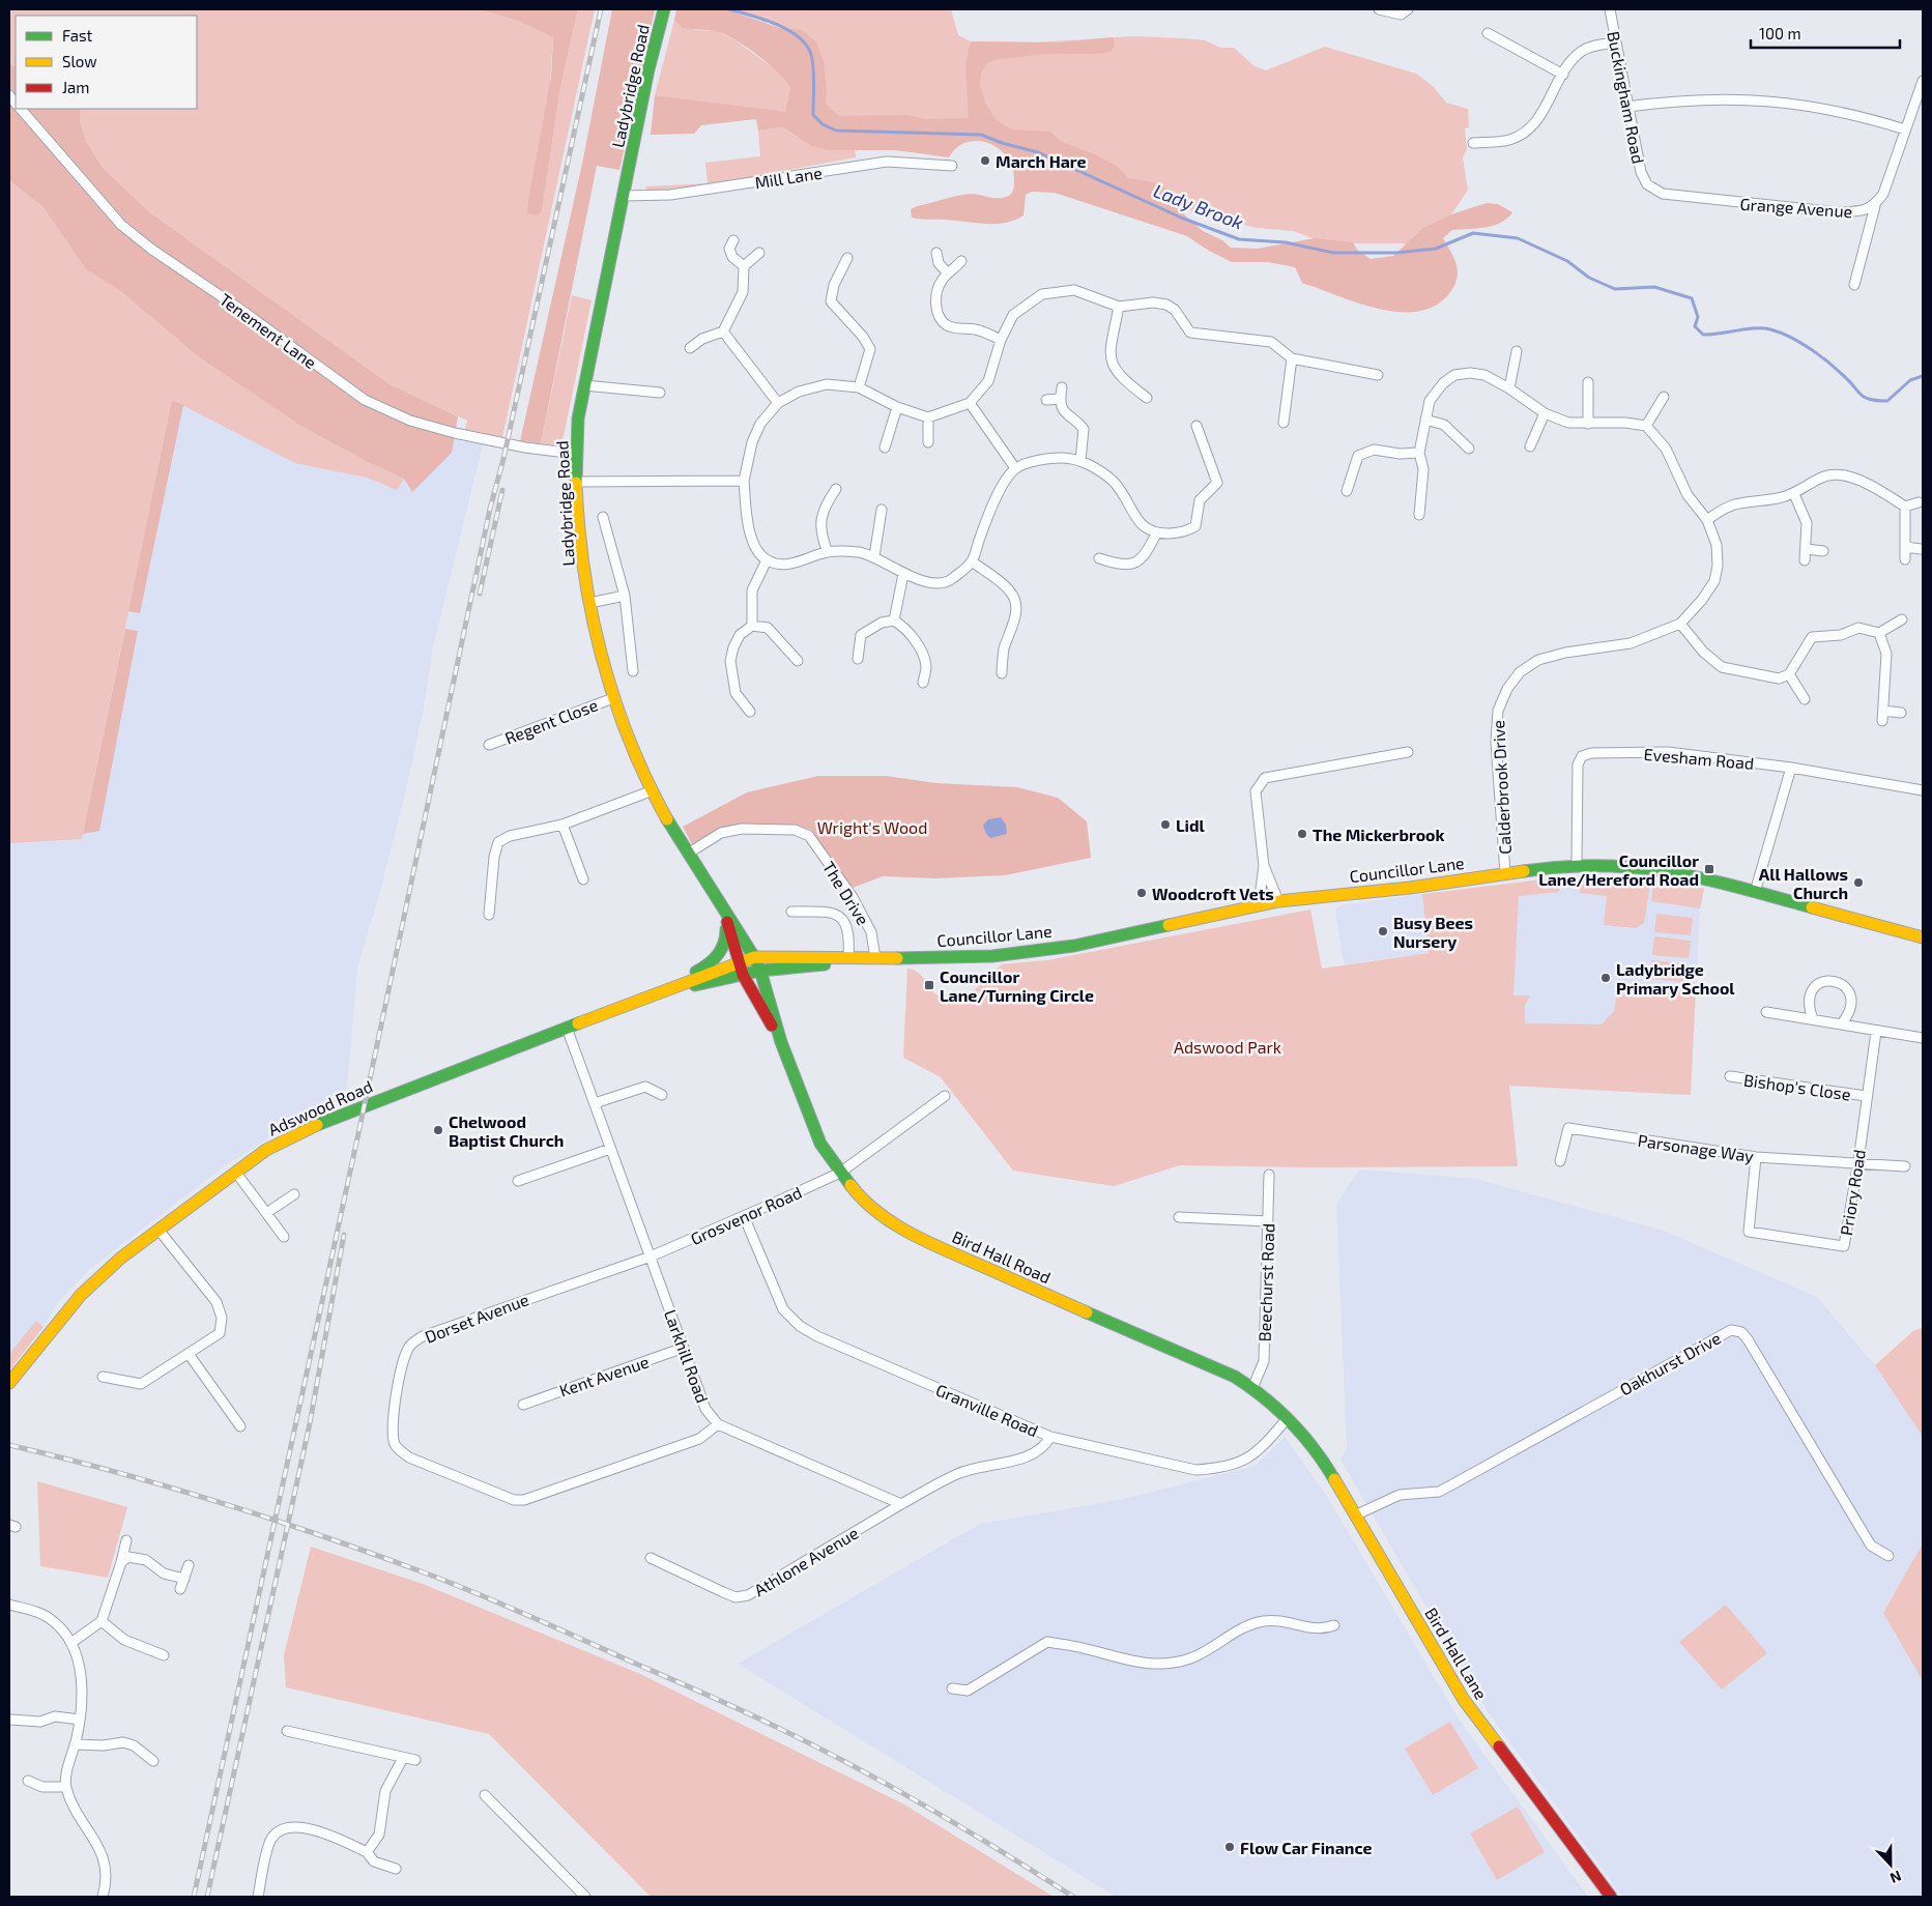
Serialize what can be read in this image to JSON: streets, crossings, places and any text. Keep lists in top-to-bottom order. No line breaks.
{"streets":{"street":["Ladybridge Road","Buckingham Road","Mill Lane","Grange Avenue","Tenement Lane","Regent Close","Evesham Road","Calderbrook Drive","Councillor Lane","The Drive","Bishop's Close","Adswood Road","Parsonage Way","Priory Road","Grosvenor Road","Bird Hall Road","Beechurst Road","Dorset Avenue","Larkhill Road","Oakhurst Drive","Kent Avenue","Granville Road","Athlone Avenue","Bird Hall Lane"]},"crossings":[["Ladybridge Road","Mill Lane"],["Ladybridge Road","Tenement Lane"],["Ladybridge Road","Regent Close"],["Ladybridge Road","Councillor Lane"],["Ladybridge Road","The Drive"],["Ladybridge Road","Adswood Road"],["Ladybridge Road","Bird Hall Road"],["Buckingham Road","Grange Avenue"],["Evesham Road","Councillor Lane"],["Calderbrook Drive","Councillor Lane"],["Councillor Lane","The Drive"],["Councillor Lane","Adswood Road"],["Councillor Lane","Bird Hall Road"],["Bishop's Close","Priory Road"],["Adswood Road","Bird Hall Road"],["Adswood Road","Larkhill Road"],["Parsonage Way","Priory Road"],["Grosvenor Road","Bird Hall Road"],["Grosvenor Road","Dorset Avenue"],["Grosvenor Road","Larkhill Road"],["Grosvenor Road","Granville Road"],["Bird Hall Road","Beechurst Road"],["Bird Hall Road","Granville Road"],["Bird Hall Road","Bird Hall Lane"],["Dorset Avenue","Larkhill Road"],["Larkhill Road","Kent Avenue"],["Oakhurst Drive","Bird Hall Lane"],["Granville Road","Bird Hall Lane"]],"water":["Lady Brook"],"parks":["Wright's Wood","Adswood Park"],"places":{"other":["March Hare","Lidl","The Mickerbrook","All Hallows Church","Woodcroft Vets","Busy Bees Nursery","Ladybridge Primary School","Chelwood Baptist Church","Flow Car Finance"],"transit":["Councillor Lane/Hereford Road","Councillor Lane/Turning Circle"]},"legend":["Fast","Slow","Jam"],"scale_bar":"100 m","north":"bottom"}
